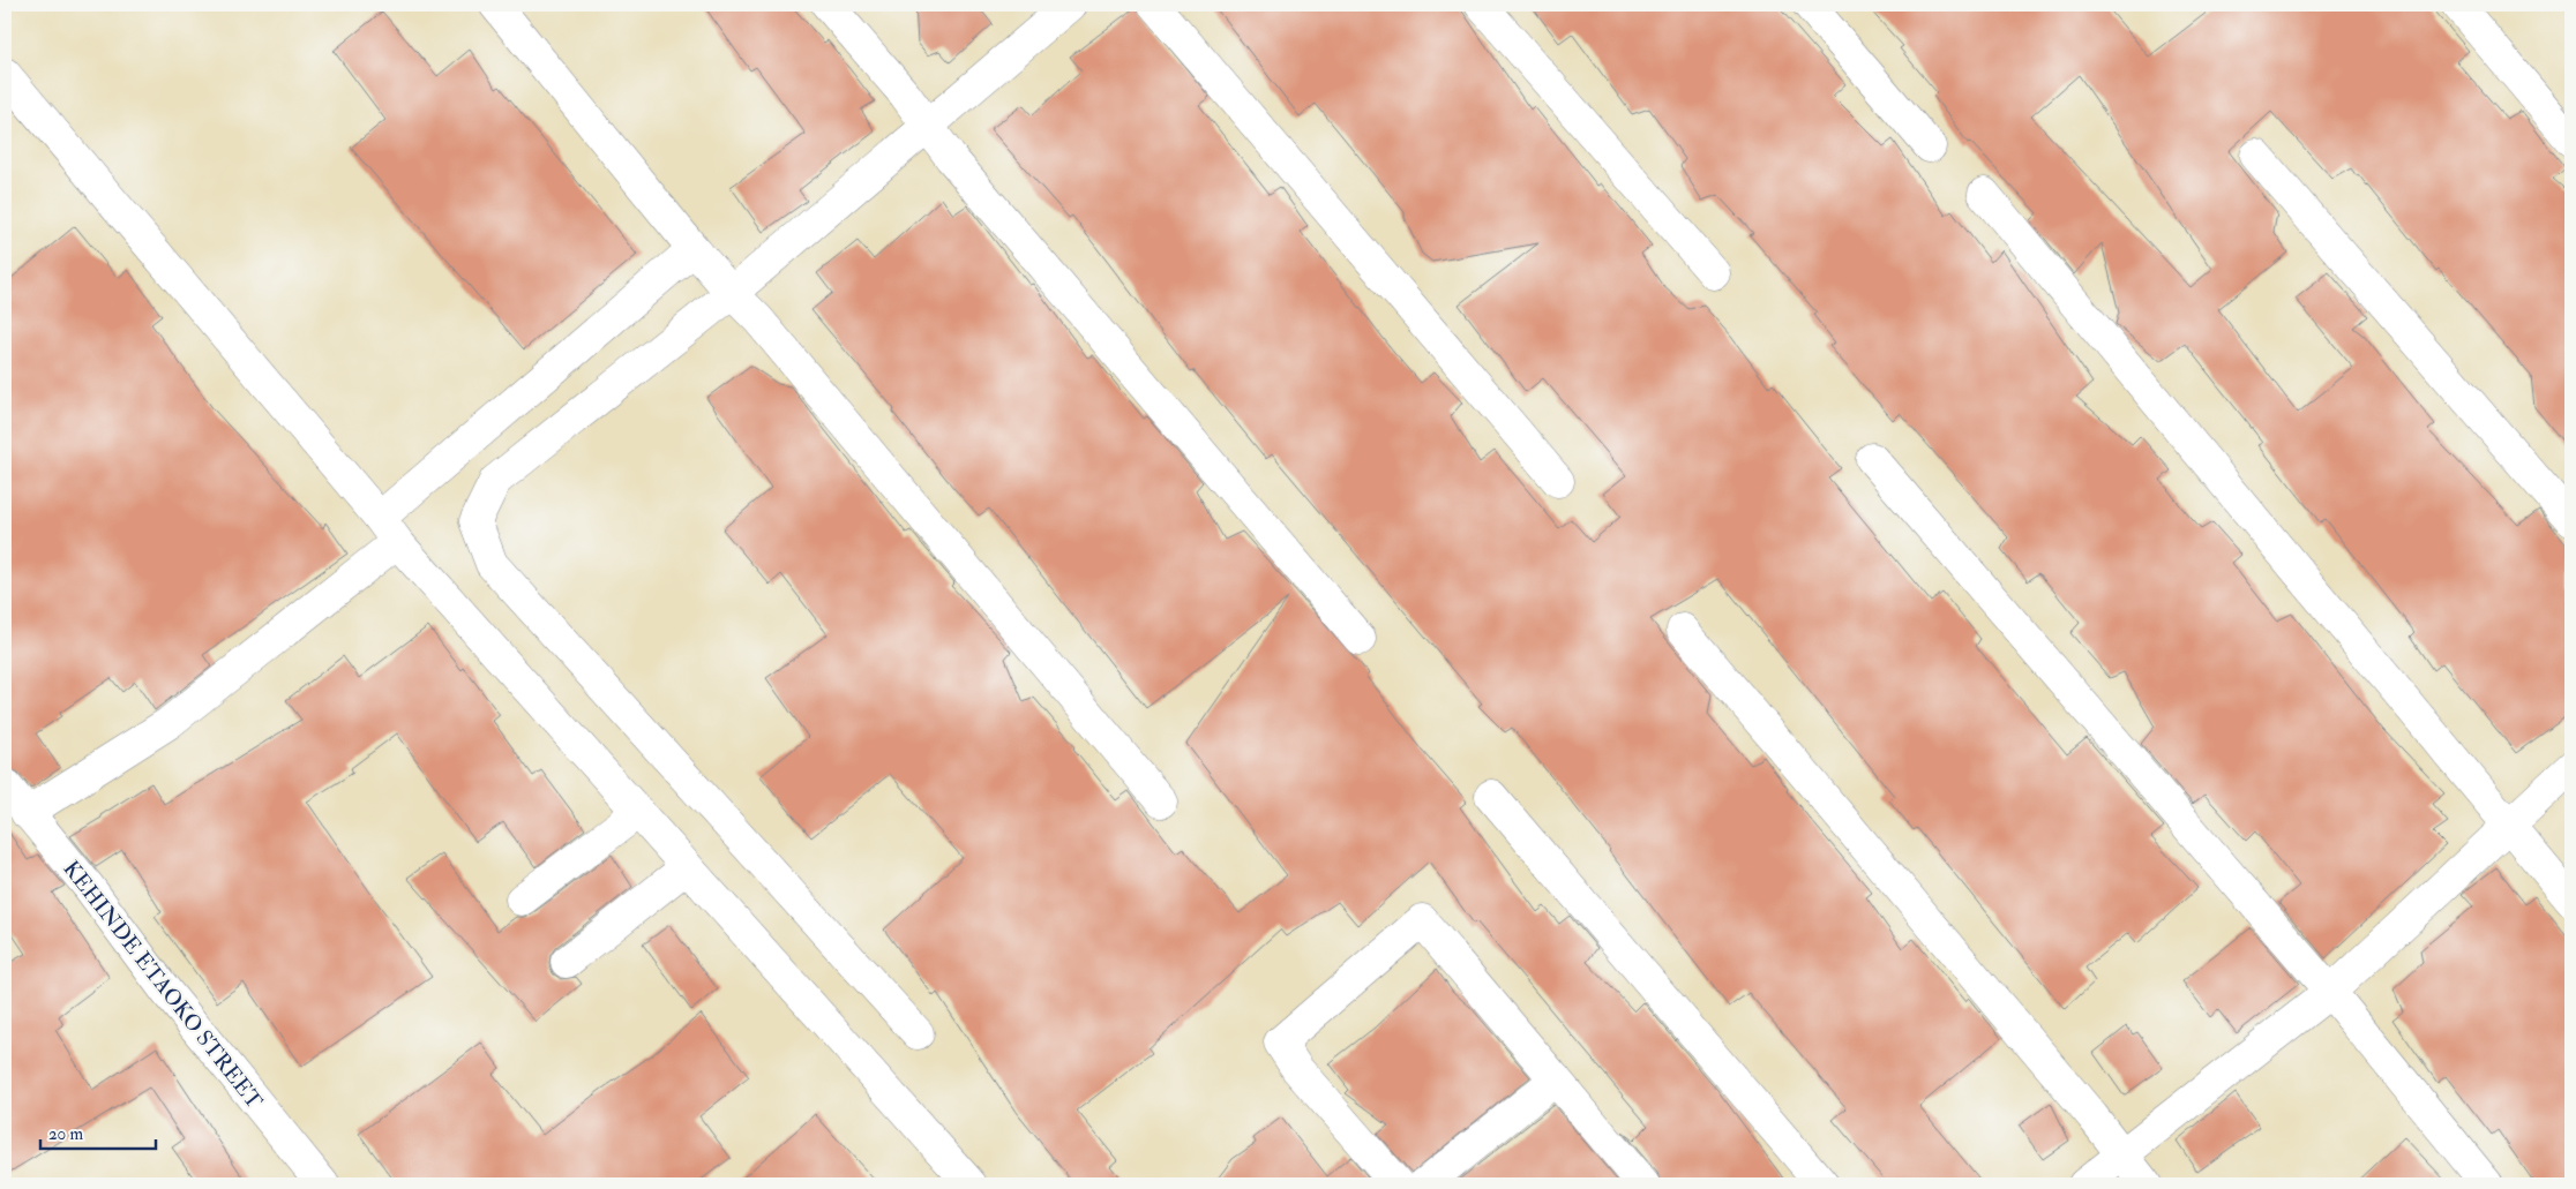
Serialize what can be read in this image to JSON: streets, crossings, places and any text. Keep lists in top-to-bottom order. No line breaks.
{"streets":{"street":["KEHINDE ETAOKO STREET"]},"scale_bar":"20 m"}
